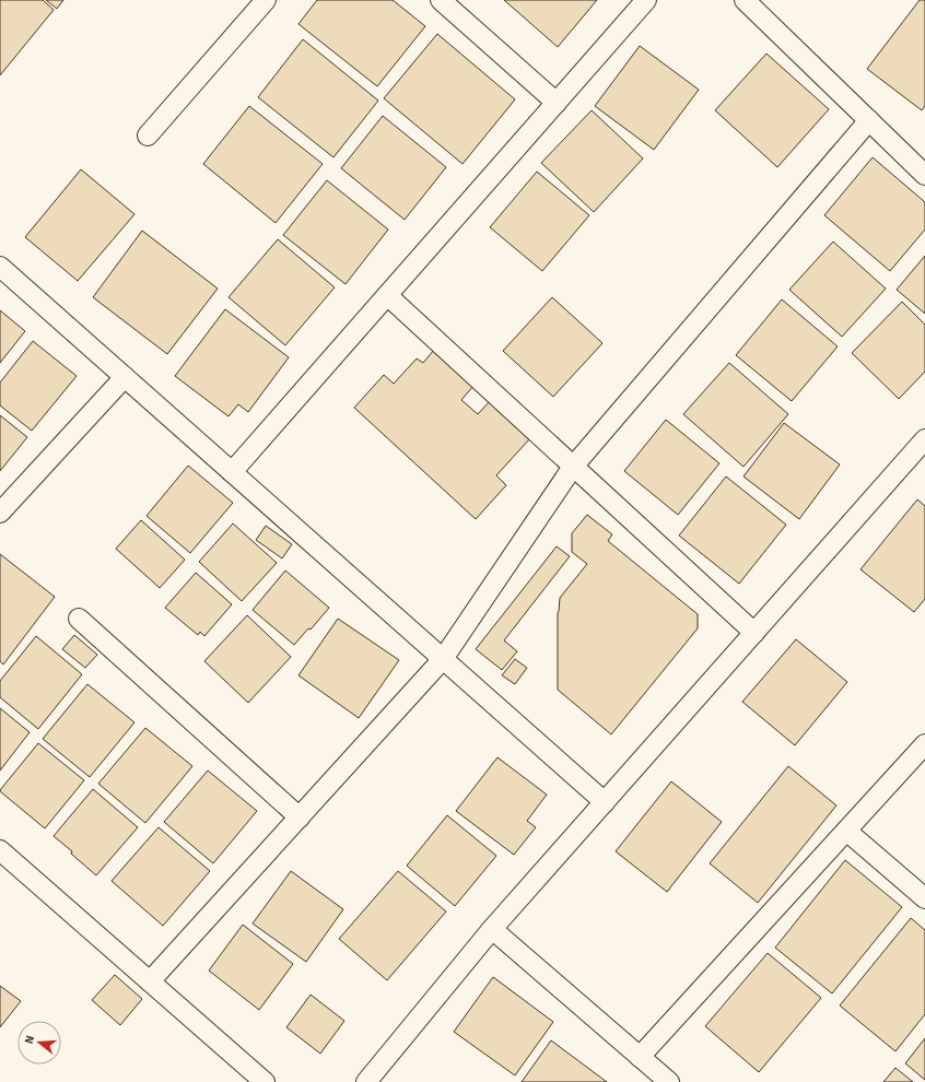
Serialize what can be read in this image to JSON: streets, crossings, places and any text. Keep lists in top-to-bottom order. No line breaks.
{"north":"left"}
